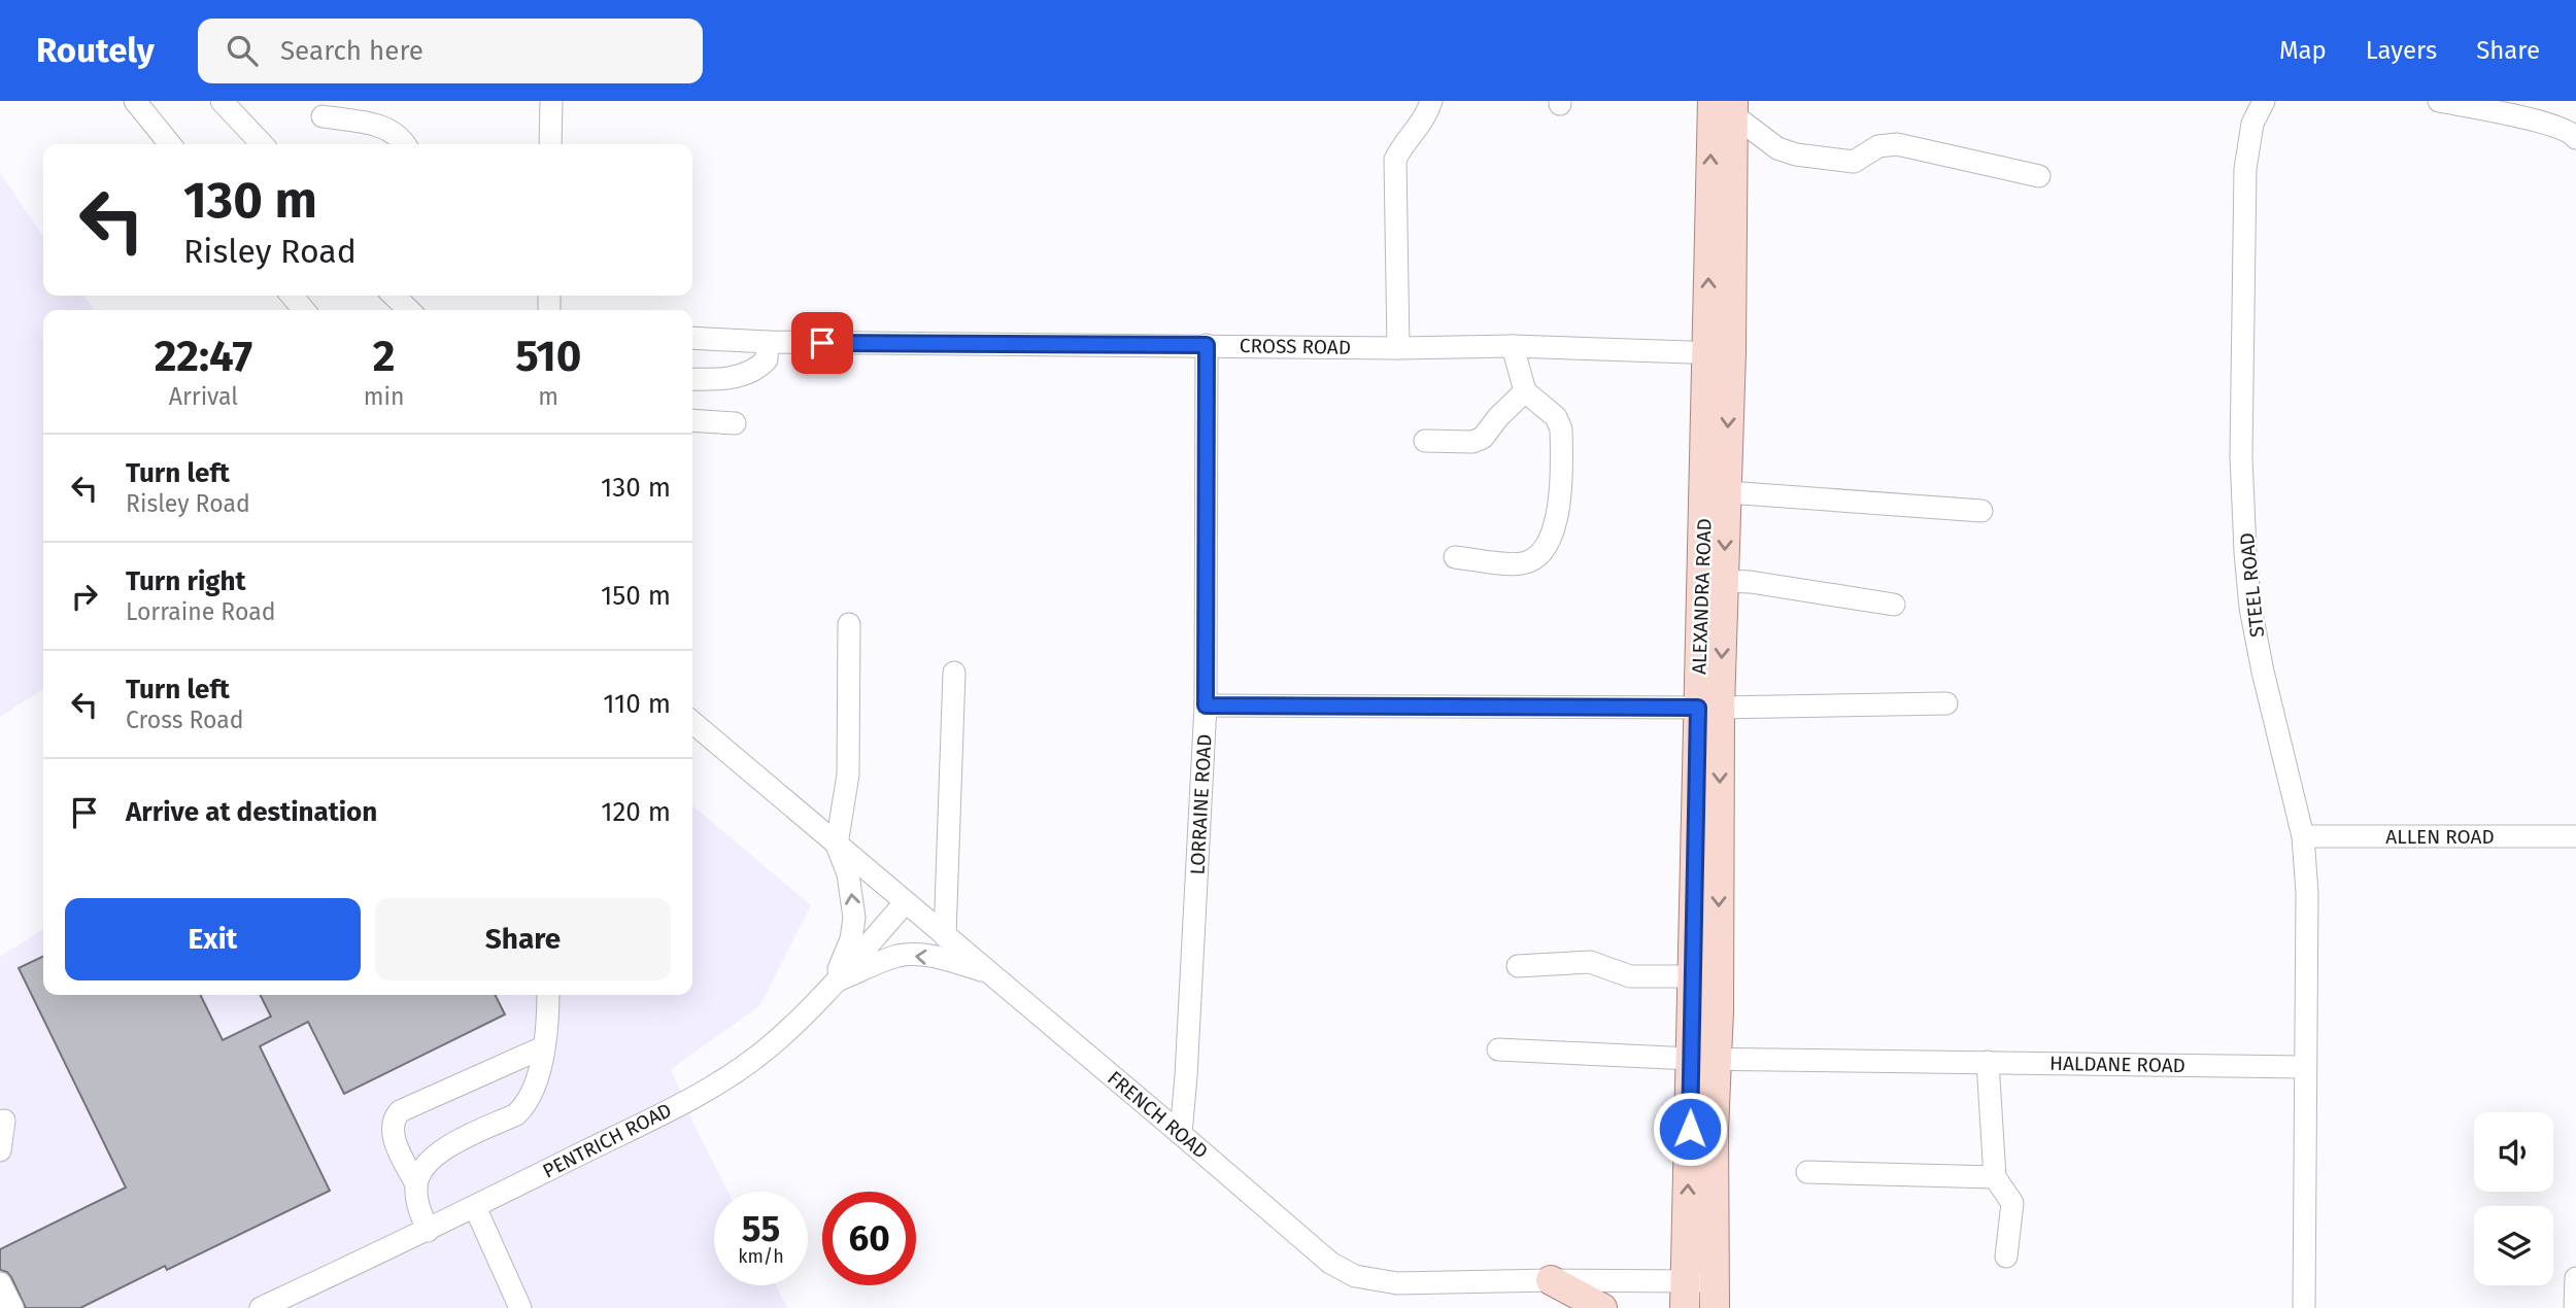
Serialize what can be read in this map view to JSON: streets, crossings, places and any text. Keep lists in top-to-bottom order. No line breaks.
{"streets":{"main road":["ALEXANDRA ROAD"],"street":["CROSS ROAD","STEEL ROAD","LORRAINE ROAD","ALLEN ROAD","HALDANE ROAD","FRENCH ROAD","PENTRICH ROAD"]},"crossings":[["CROSS ROAD","ALEXANDRA ROAD"],["CROSS ROAD","LORRAINE ROAD"],["STEEL ROAD","ALLEN ROAD"],["STEEL ROAD","HALDANE ROAD"],["ALEXANDRA ROAD","HALDANE ROAD"],["ALEXANDRA ROAD","FRENCH ROAD"],["LORRAINE ROAD","FRENCH ROAD"],["FRENCH ROAD","PENTRICH ROAD"]],"page":{"header":"Routely","search":"Search here","nav":["Map","Layers","Share"],"turn":["130 m","Risley Road"],"eta":["22:47","Arrival","2","min","510","m"],"list":[{"name":"Turn left","note":"Risley Road","value":"130 m"},{"name":"Turn right","note":"Lorraine Road","value":"150 m"},{"name":"Turn left","note":"Cross Road","value":"110 m"},{"name":"Arrive at destination","value":"120 m"}],"buttons":["Exit","Share"],"speed":"55 km/h","limit":"60"}}
